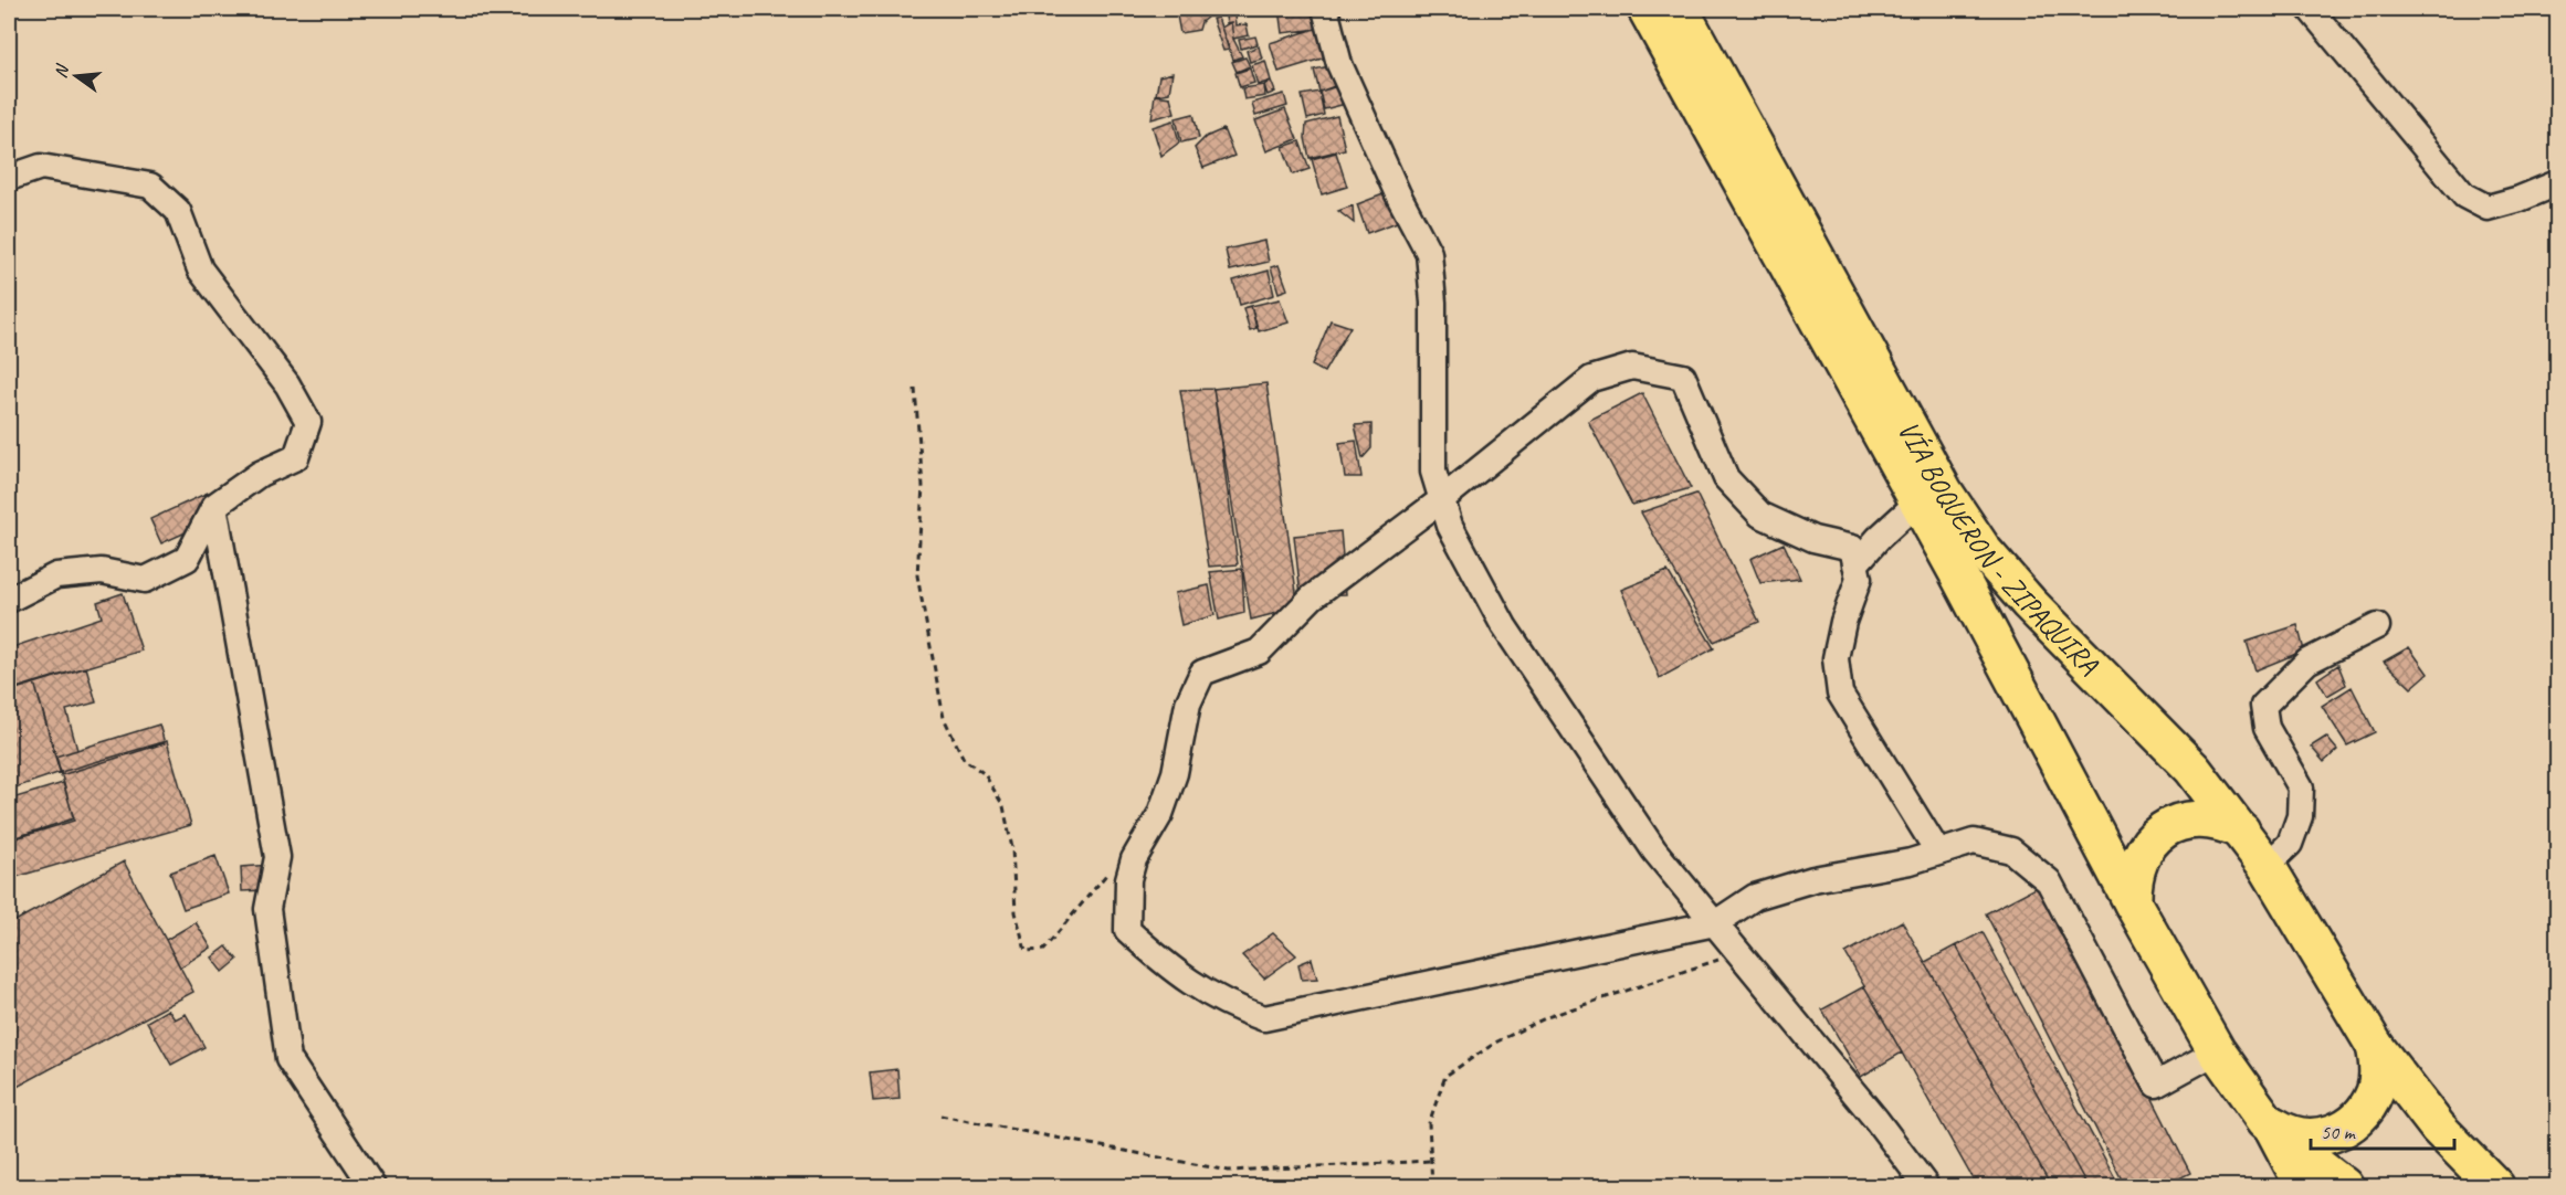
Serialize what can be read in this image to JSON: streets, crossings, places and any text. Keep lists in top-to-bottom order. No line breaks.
{"streets":{"highway":["VÍA BOQUERON - ZIPAQUIRA"]},"scale_bar":"50 m","north":"left"}
